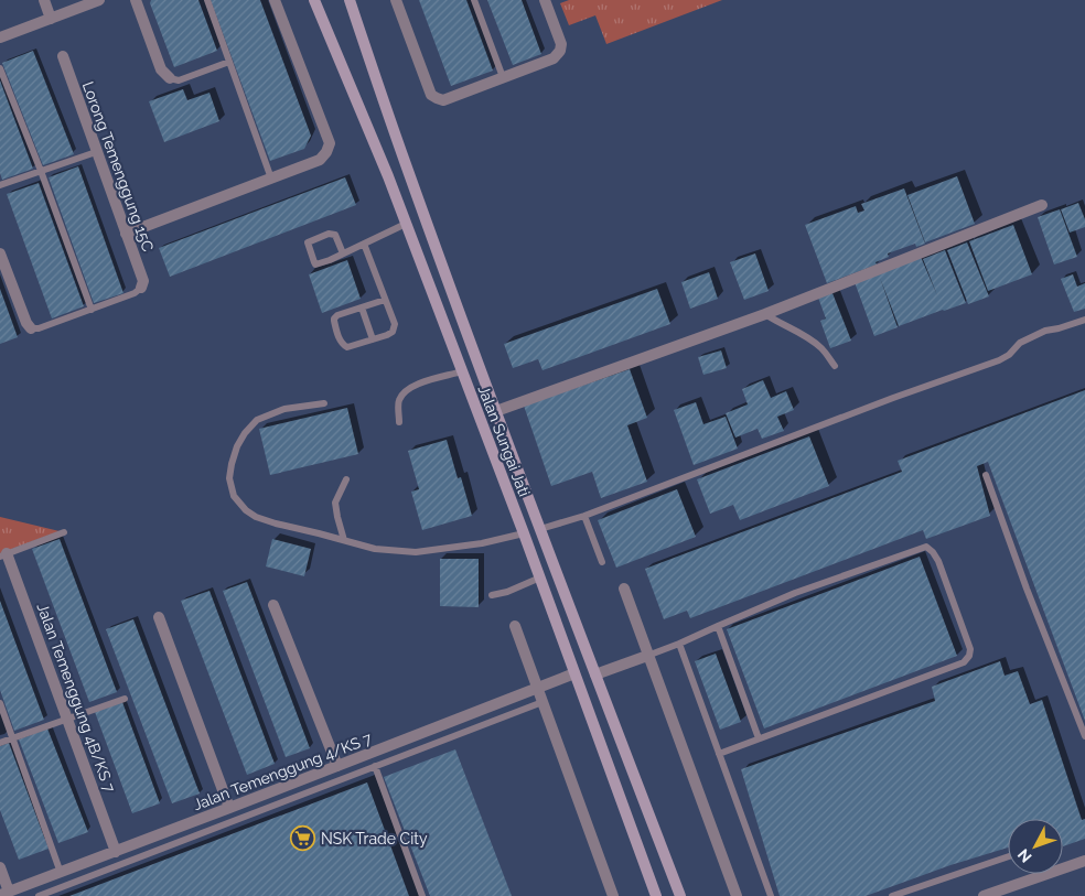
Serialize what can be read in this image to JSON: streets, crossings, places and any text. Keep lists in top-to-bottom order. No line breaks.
{"streets":{"main road":["Jalan Sungai Jati"],"street":["Lorong Temenggung 15C","Jalan Temenggung 4B/KS 7","Jalan Temenggung 4/KS 7"]},"crossings":[["Jalan Sungai Jati","Jalan Temenggung 4/KS 7"],["Jalan Temenggung 4B/KS 7","Jalan Temenggung 4/KS 7"]],"places":{"supermarket":["NSK Trade City"]},"north":"bottom left"}
